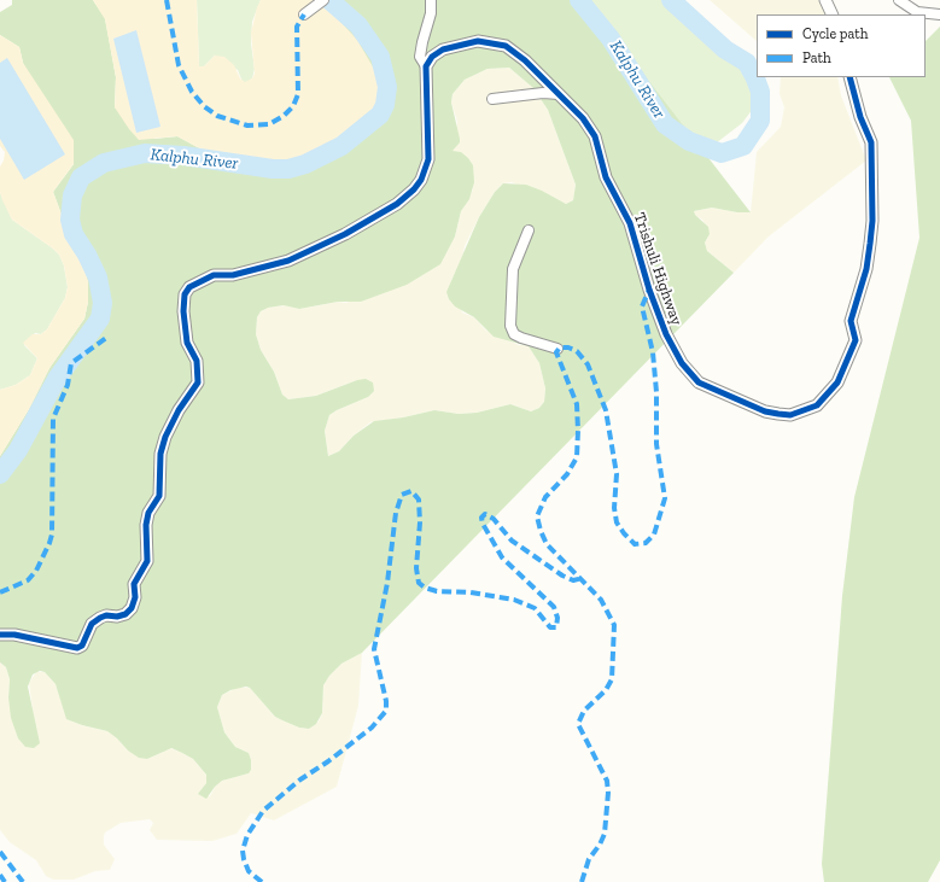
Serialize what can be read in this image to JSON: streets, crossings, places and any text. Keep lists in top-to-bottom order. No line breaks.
{"streets":{"street":["Trishuli Highway"]},"water":["Kalphu River"],"legend":["Cycle path","Path"]}
